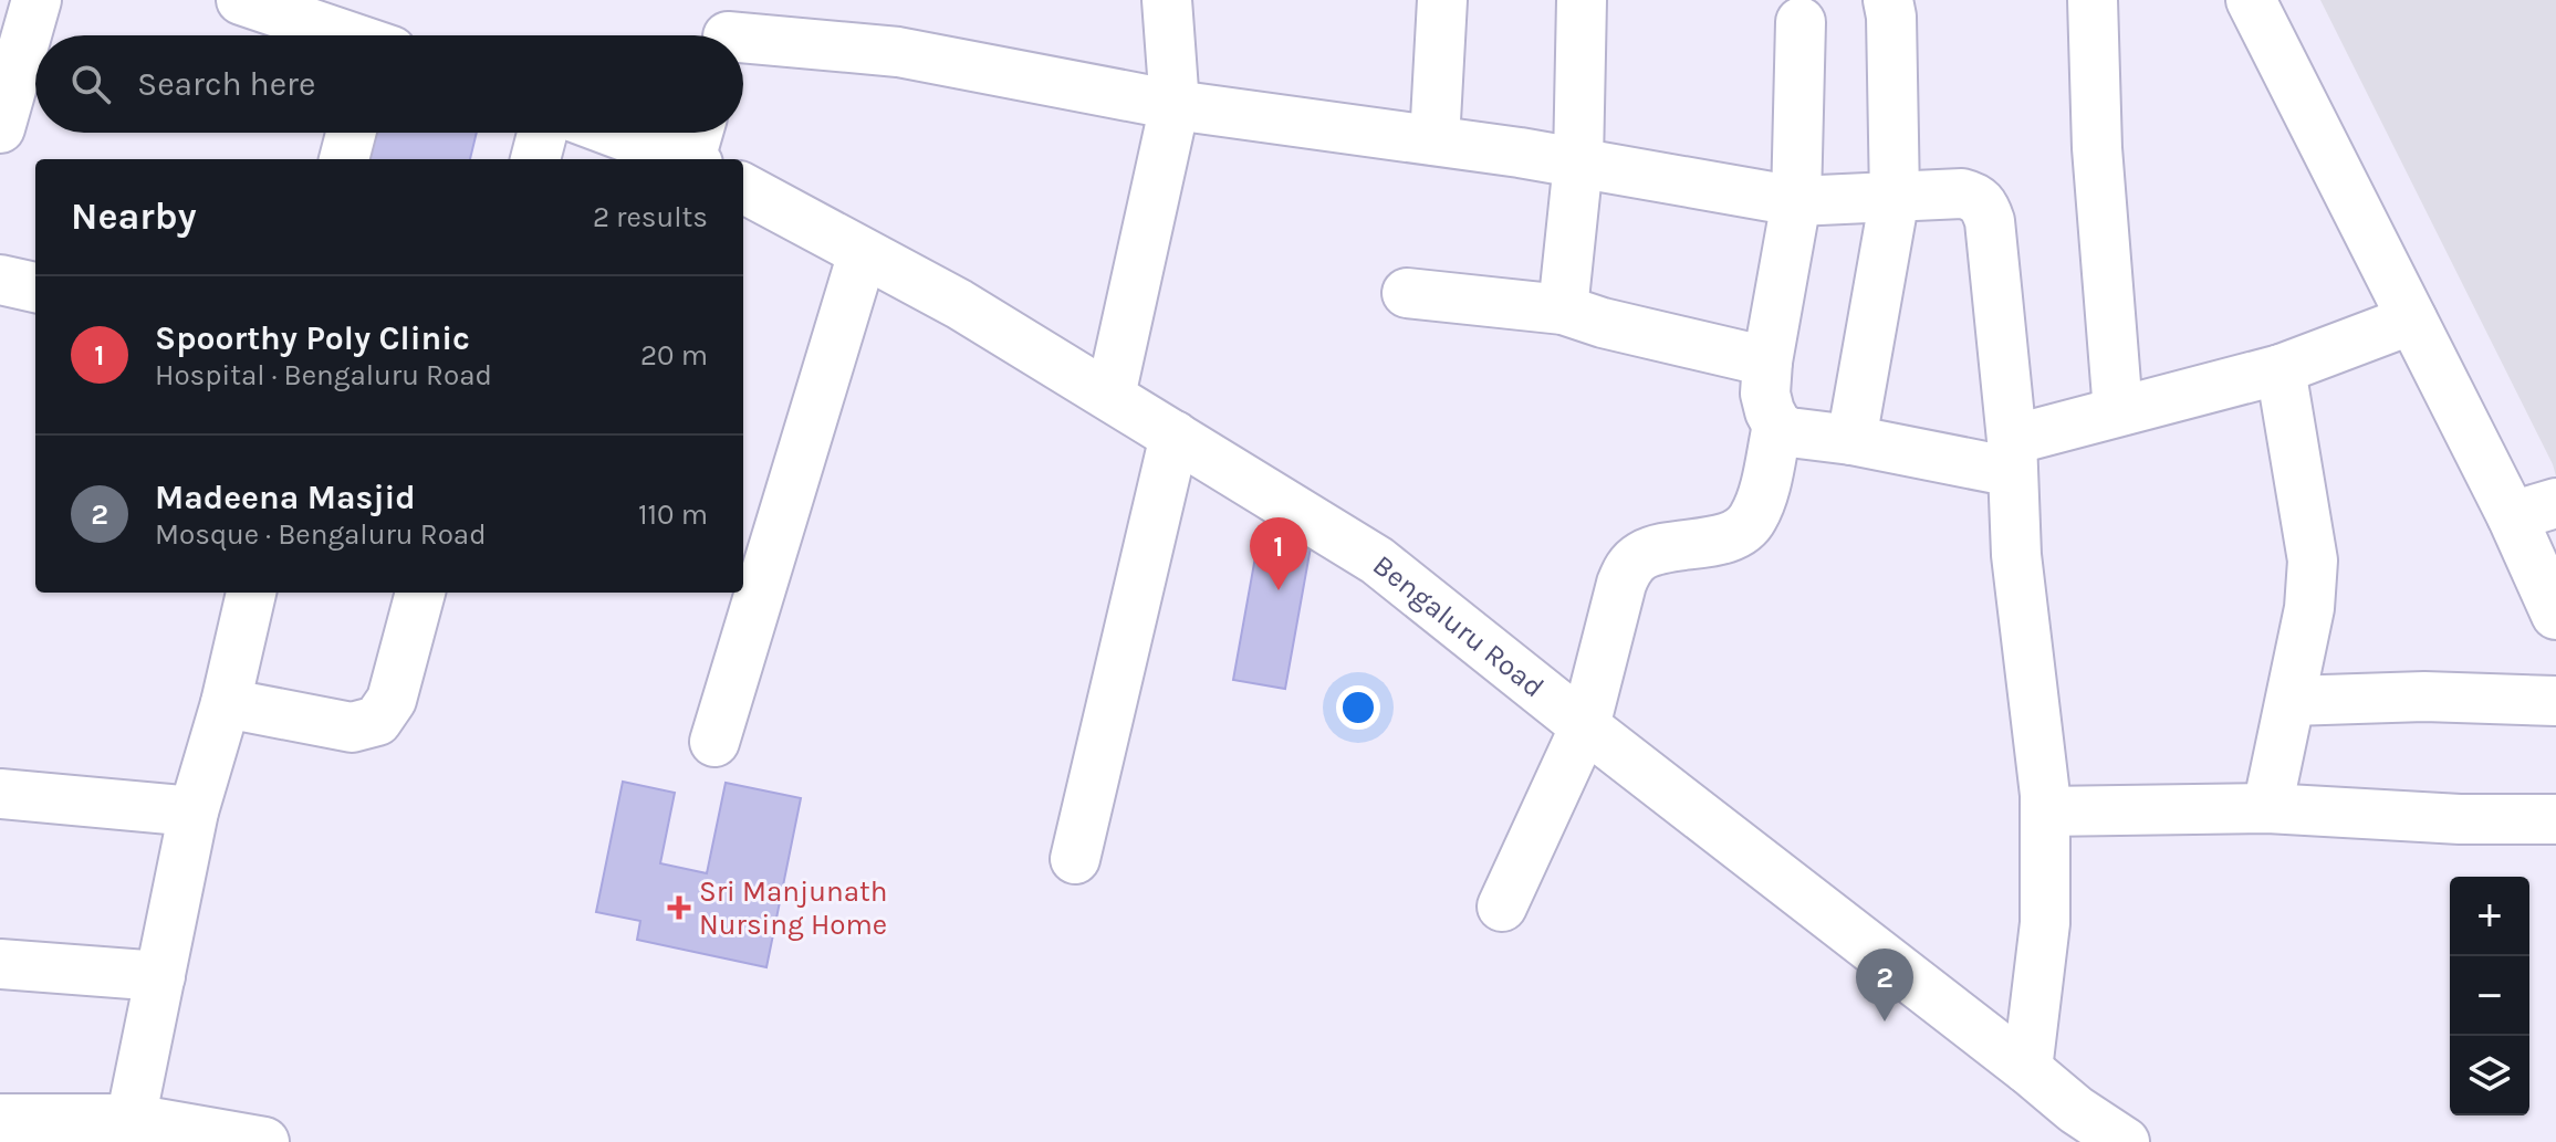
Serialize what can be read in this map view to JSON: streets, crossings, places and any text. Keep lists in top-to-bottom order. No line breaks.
{"streets":{"street":["Bengaluru Road"]},"places":{"health":["Sri Manjunath Nursing Home"]},"page":{"search":"Search here","heading":["Nearby","2 results"],"list":[{"mark":"1","name":"Spoorthy Poly Clinic","note":"Hospital · Bengaluru Road","value":"20 m"},{"mark":"2","name":"Madeena Masjid","note":"Mosque · Bengaluru Road","value":"110 m"}],"pins":["1","2"],"map_buttons":["+","−"]}}
